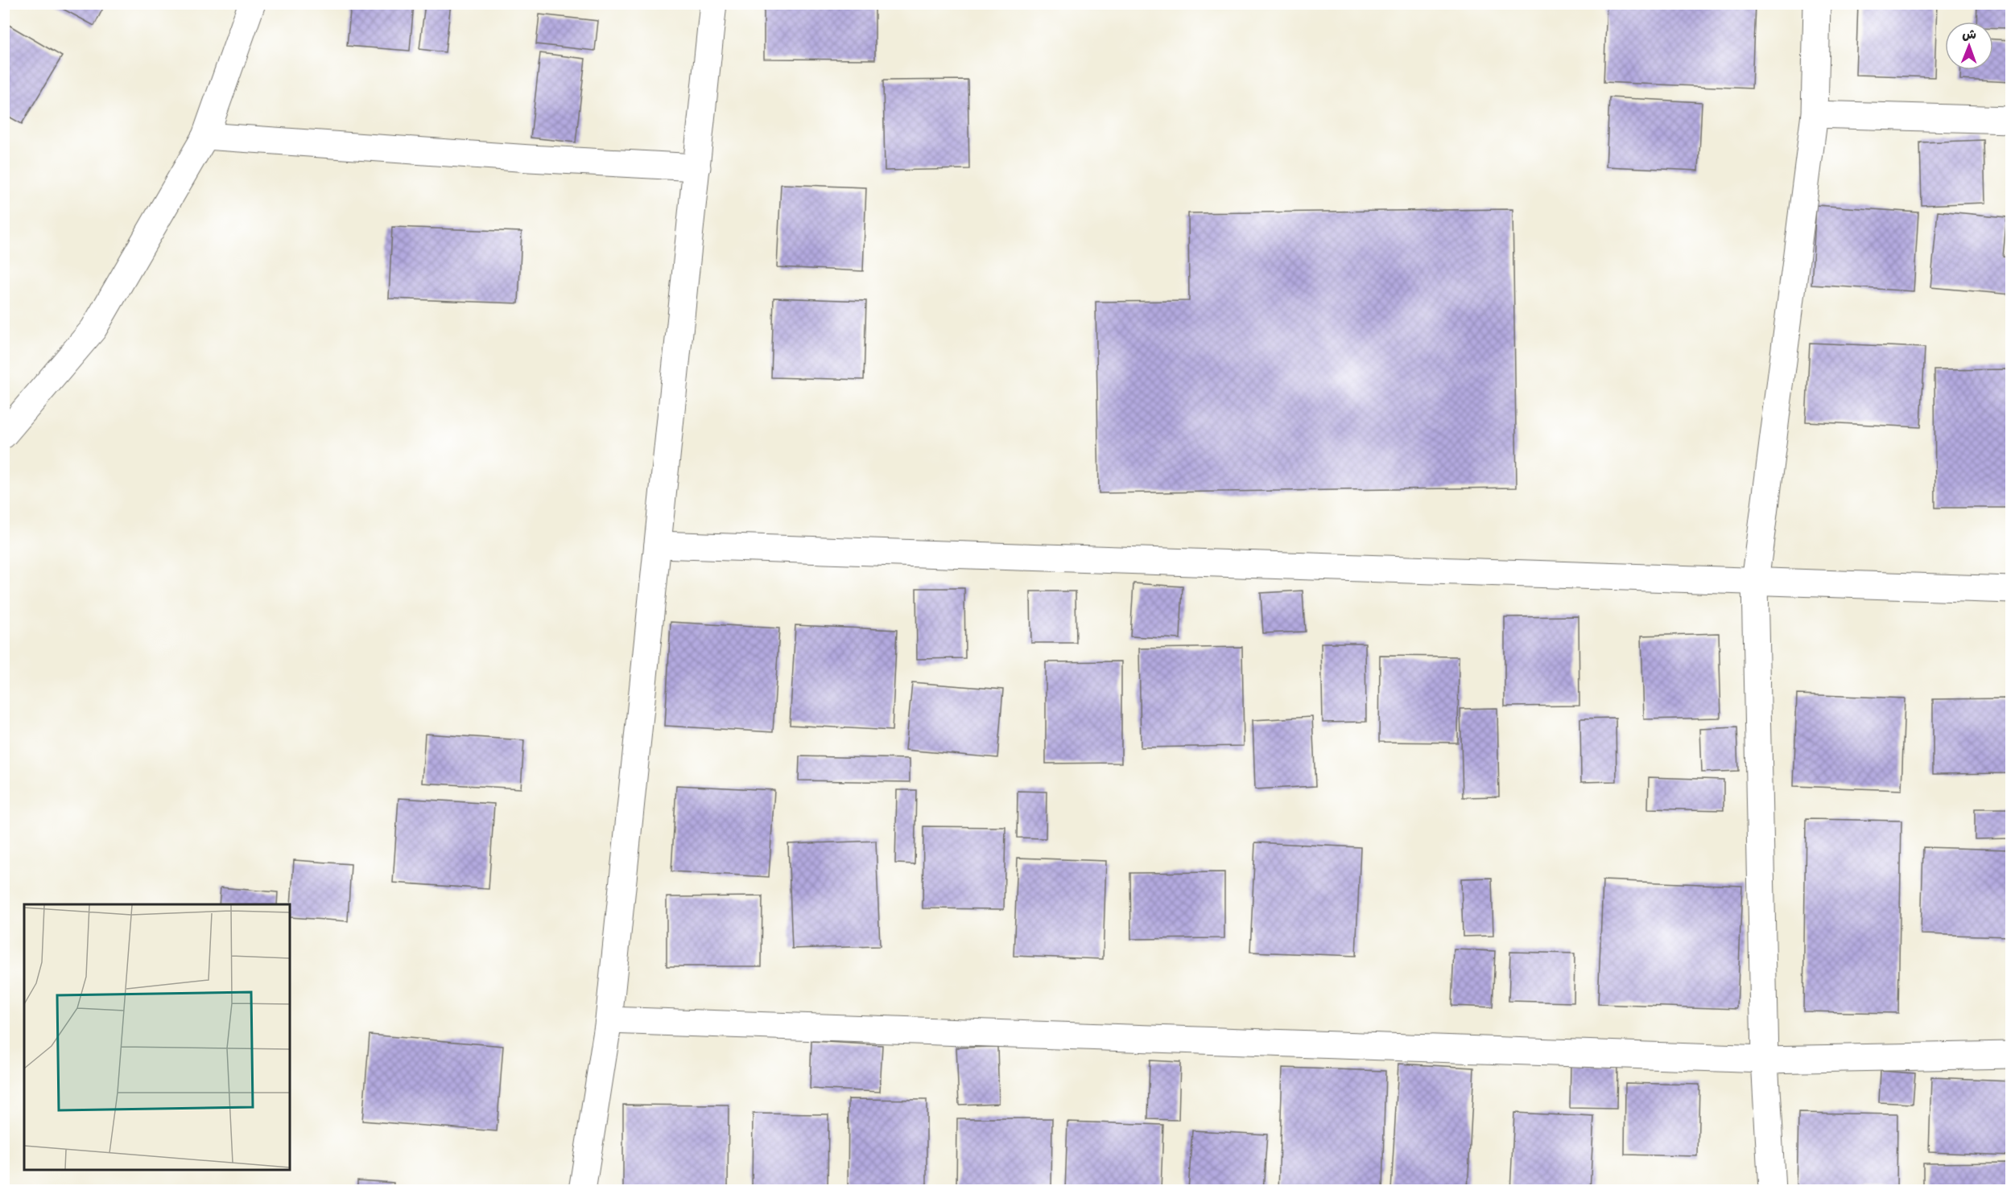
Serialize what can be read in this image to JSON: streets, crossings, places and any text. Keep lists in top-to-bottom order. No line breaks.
{"north":"top"}
